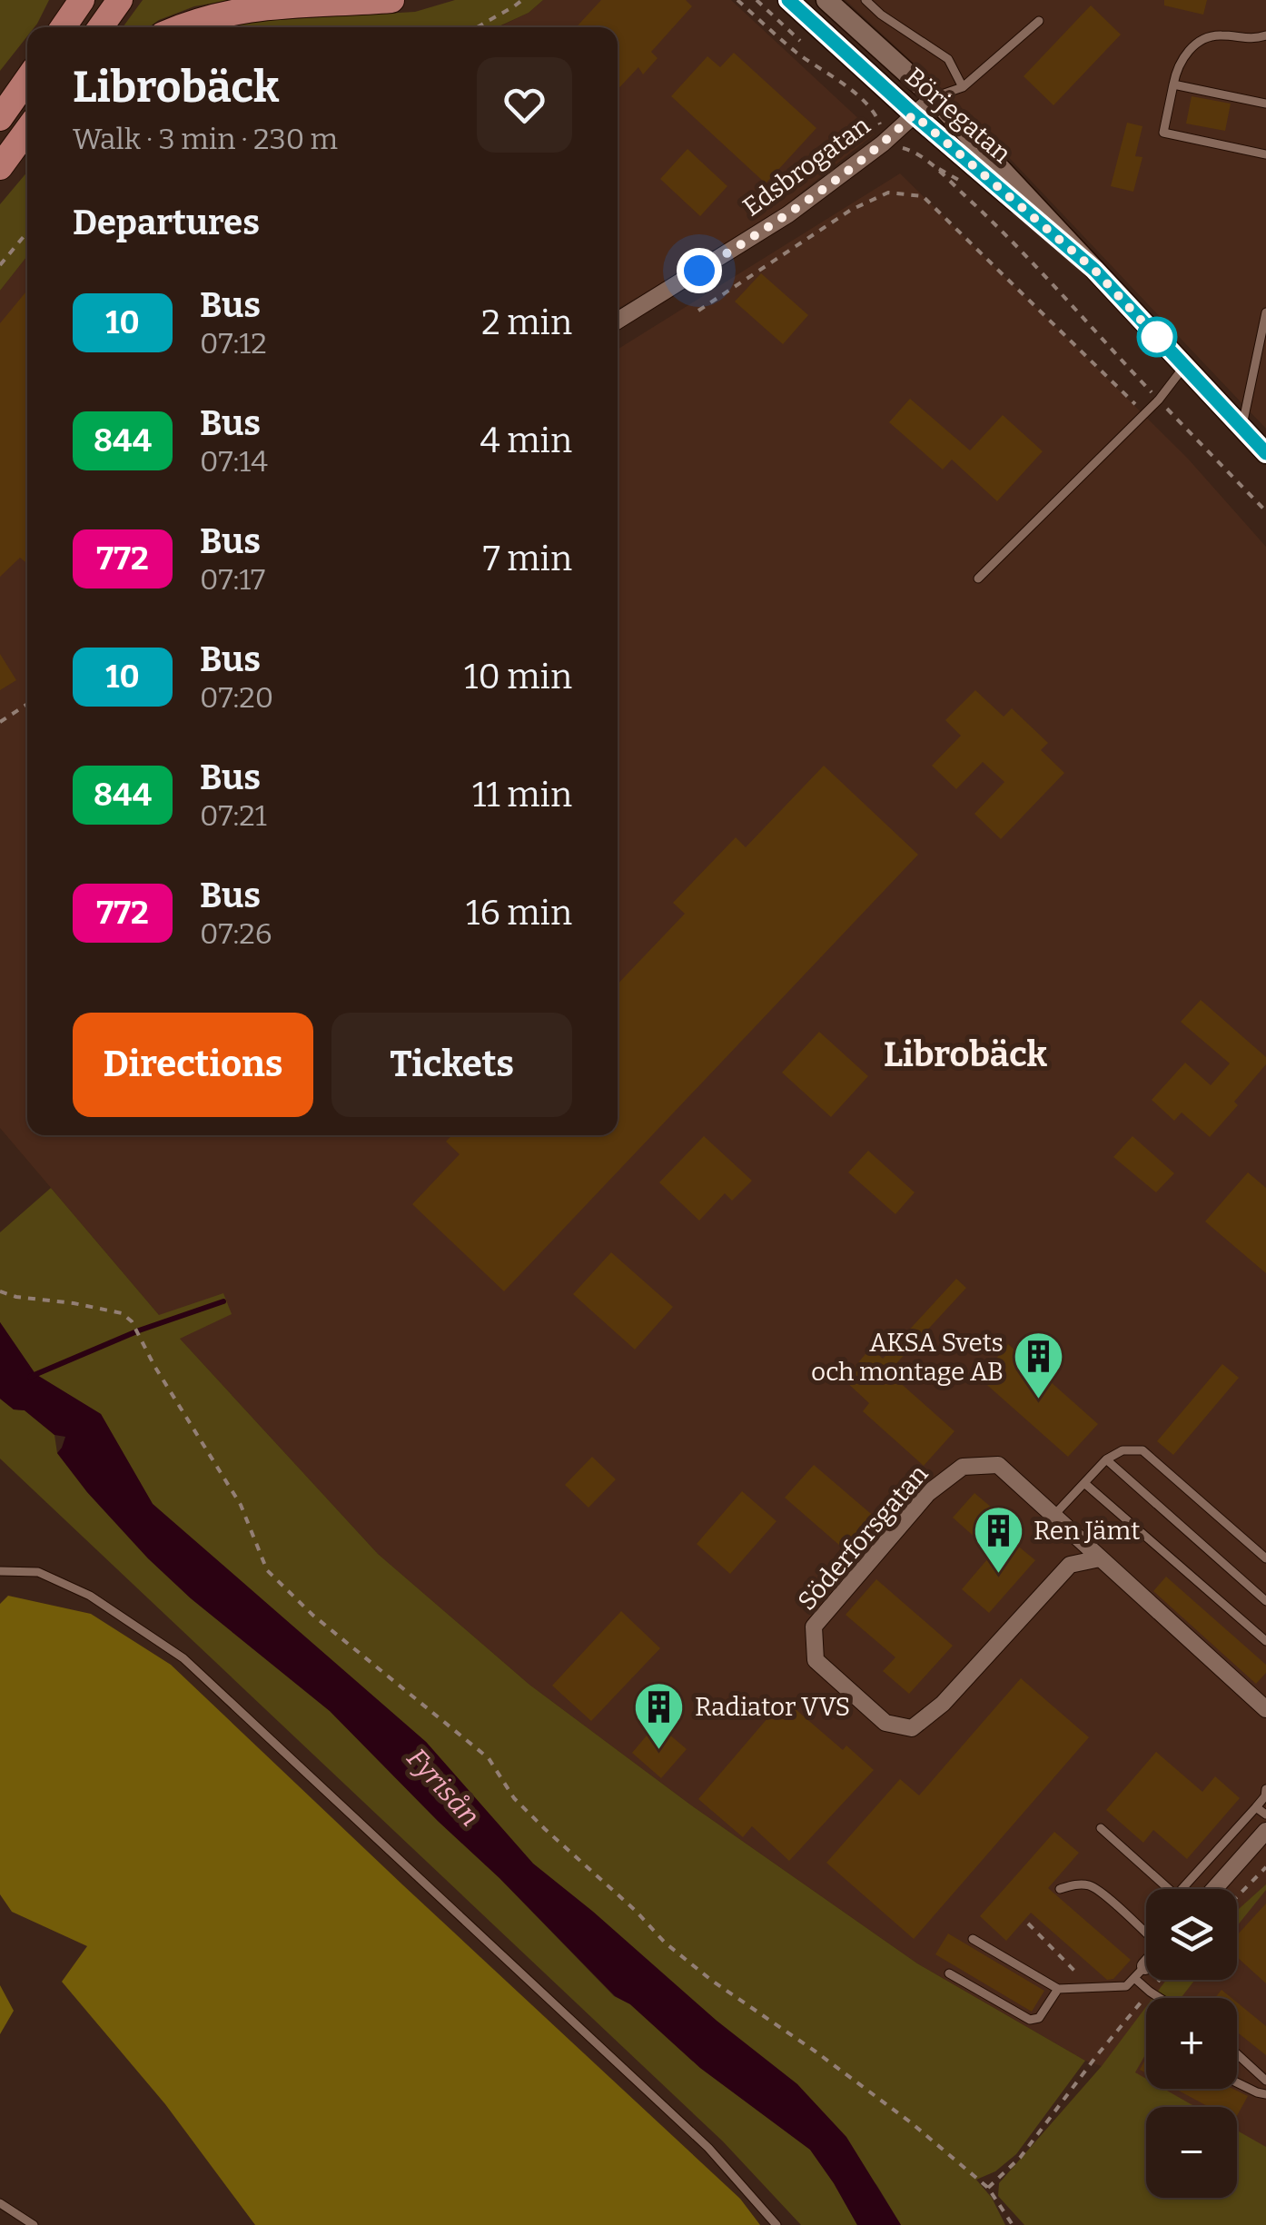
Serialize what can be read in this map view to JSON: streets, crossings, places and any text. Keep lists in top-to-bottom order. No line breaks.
{"streets":{"main road":["Börjegatan"],"street":["Edsbrogatan","Söderforsgatan"]},"crossings":[["Börjegatan","Edsbrogatan"]],"districts":["Librobäck"],"water":["Fyrisån"],"places":{"building":["AKSA Svets och montage AB","Ren Jämt","Radiator VVS"]},"lines":["bus line 10"],"page":{"heading":[["Librobäck","Walk · 3 min · 230 m"],"Departures"],"list":[{"mark":"10","name":"Bus","note":"07:12","value":"2 min"},{"mark":"844","name":"Bus","note":"07:14","value":"4 min"},{"mark":"772","name":"Bus","note":"07:17","value":"7 min"},{"mark":"10","name":"Bus","note":"07:20","value":"10 min"},{"mark":"844","name":"Bus","note":"07:21","value":"11 min"},{"mark":"772","name":"Bus","note":"07:26","value":"16 min"}],"buttons":["Directions","Tickets"],"map_buttons":["+","−"]}}
